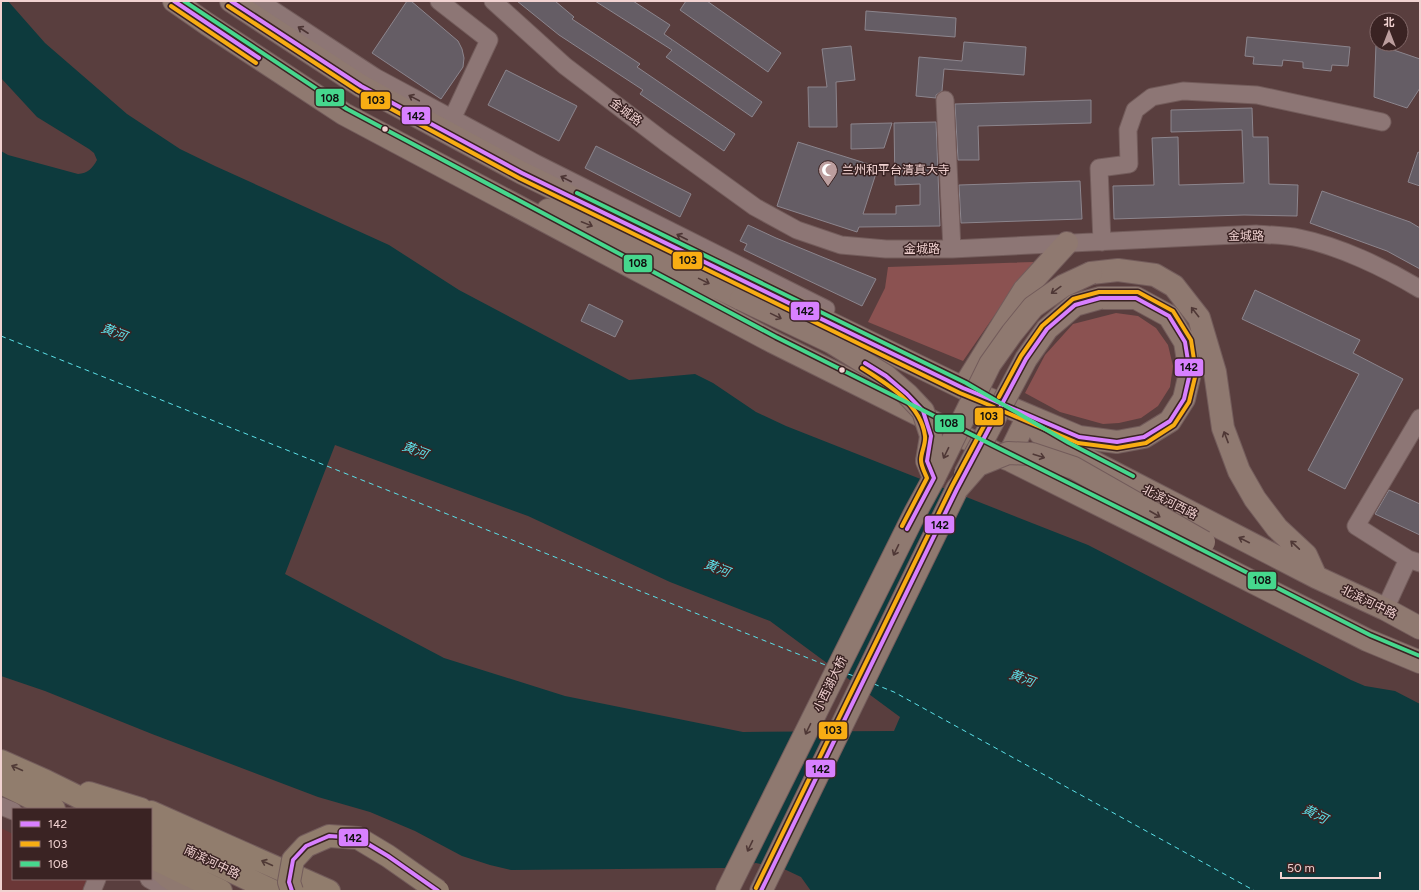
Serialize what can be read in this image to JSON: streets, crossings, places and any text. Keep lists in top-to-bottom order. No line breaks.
{"streets":{"highway":["南滨河中路"],"main road":["北滨河西路","北滨河中路","小西湖大桥"],"street":["金城路"]},"crossings":[["北滨河西路","北滨河中路"],["北滨河西路","小西湖大桥"],["北滨河中路","小西湖大桥"]],"water":["黄河"],"places":{"mosque":["兰州和平台清真大寺"]},"lines":["transit line 142","transit line 108","transit line 103"],"legend":["142","103","108"],"scale_bar":"50 m","north":"top"}
